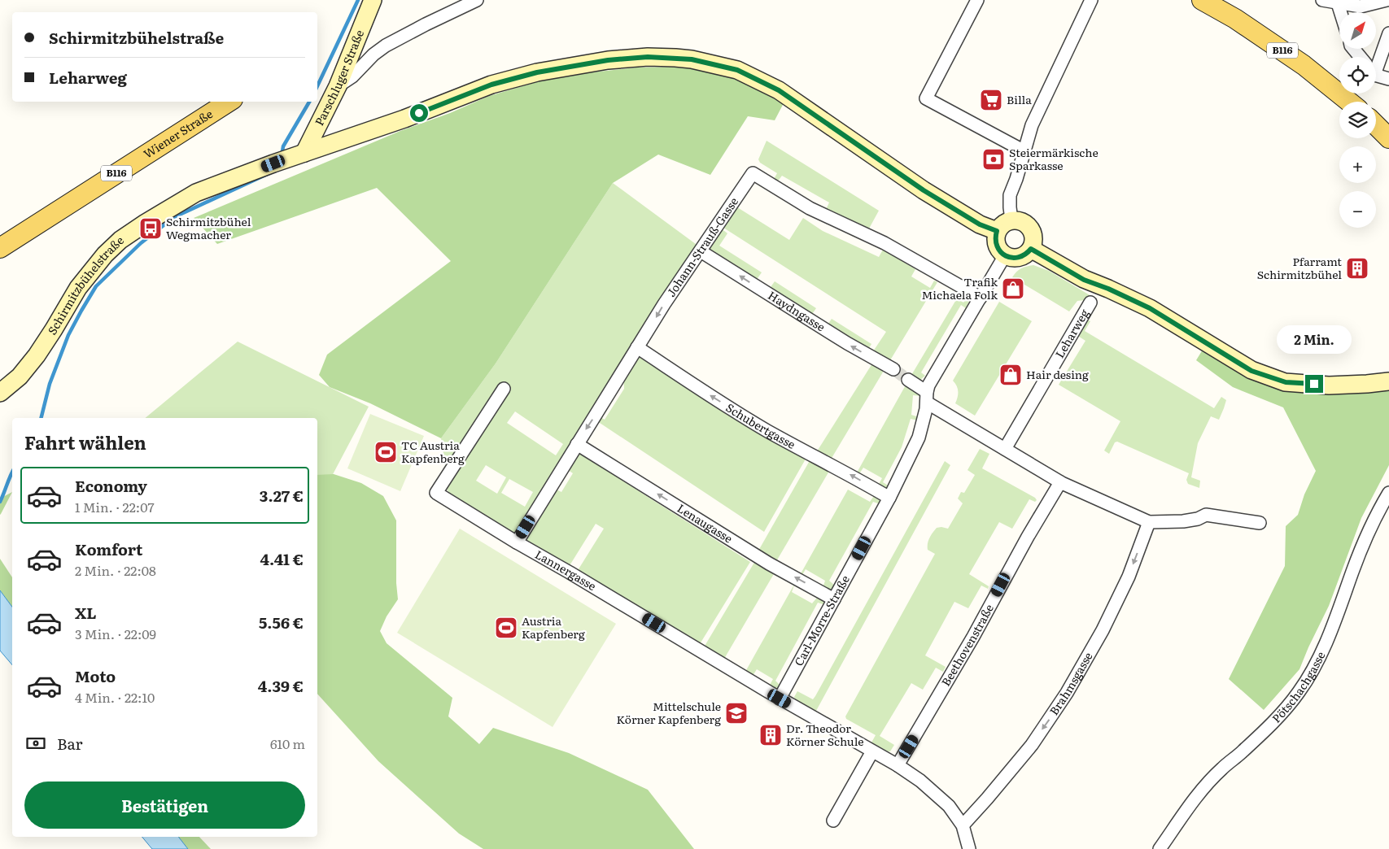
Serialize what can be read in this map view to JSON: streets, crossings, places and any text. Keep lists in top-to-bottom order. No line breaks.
{"streets":{"main road":["B116","Parschluger Straße","Wiener Straße","Schirmitzbühelstraße"],"street":["Johann-Strauß-Gasse","Haydngasse","Leharweg","Schubertgasse","Lenaugasse","Lannergasse","Carl-Morre-Straße","Beethovenstraße","Brahmsgasse","Pötschachgasse"]},"crossings":[["Parschluger Straße","Schirmitzbühelstraße"],["Johann-Strauß-Gasse","Haydngasse"],["Johann-Strauß-Gasse","Schubertgasse"],["Johann-Strauß-Gasse","Lenaugasse"],["Johann-Strauß-Gasse","Lannergasse"],["Johann-Strauß-Gasse","Carl-Morre-Straße"],["Schirmitzbühelstraße","Carl-Morre-Straße"],["Schubertgasse","Carl-Morre-Straße"],["Lenaugasse","Carl-Morre-Straße"],["Lannergasse","Carl-Morre-Straße"]],"one_way":["Haydngasse","Schubertgasse","Lenaugasse","Brahmsgasse"],"places":{"supermarket":["Billa"],"bank":["Steiermärkische Sparkasse"],"bus stop":["Schirmitzbühel Wegmacher"],"building":["Pfarramt Schirmitzbühel","Dr. Theodor Körner Schule"],"shop":["Trafik Michaela Folk","Hair desing"],"sports":["TC Austria Kapfenberg","Austria Kapfenberg"],"school or university":["Mittelschule Körner Kapfenberg"]},"north":"top right","page":{"map_buttons":["+","−"],"banner":["Schirmitzbühelstraße","Leharweg"],"bubble":"2 Min.","heading":"Fahrt wählen","list":[{"name":"Economy","note":"1 Min. · 22:07","value":"3.27 €"},{"name":"Komfort","note":"2 Min. · 22:08","value":"4.41 €"},{"name":"XL","note":"3 Min. · 22:09","value":"5.56 €"},{"name":"Moto","note":"4 Min. · 22:10","value":"4.39 €"}],"pay":["Bar","610 m"],"buttons":"Bestätigen"}}
